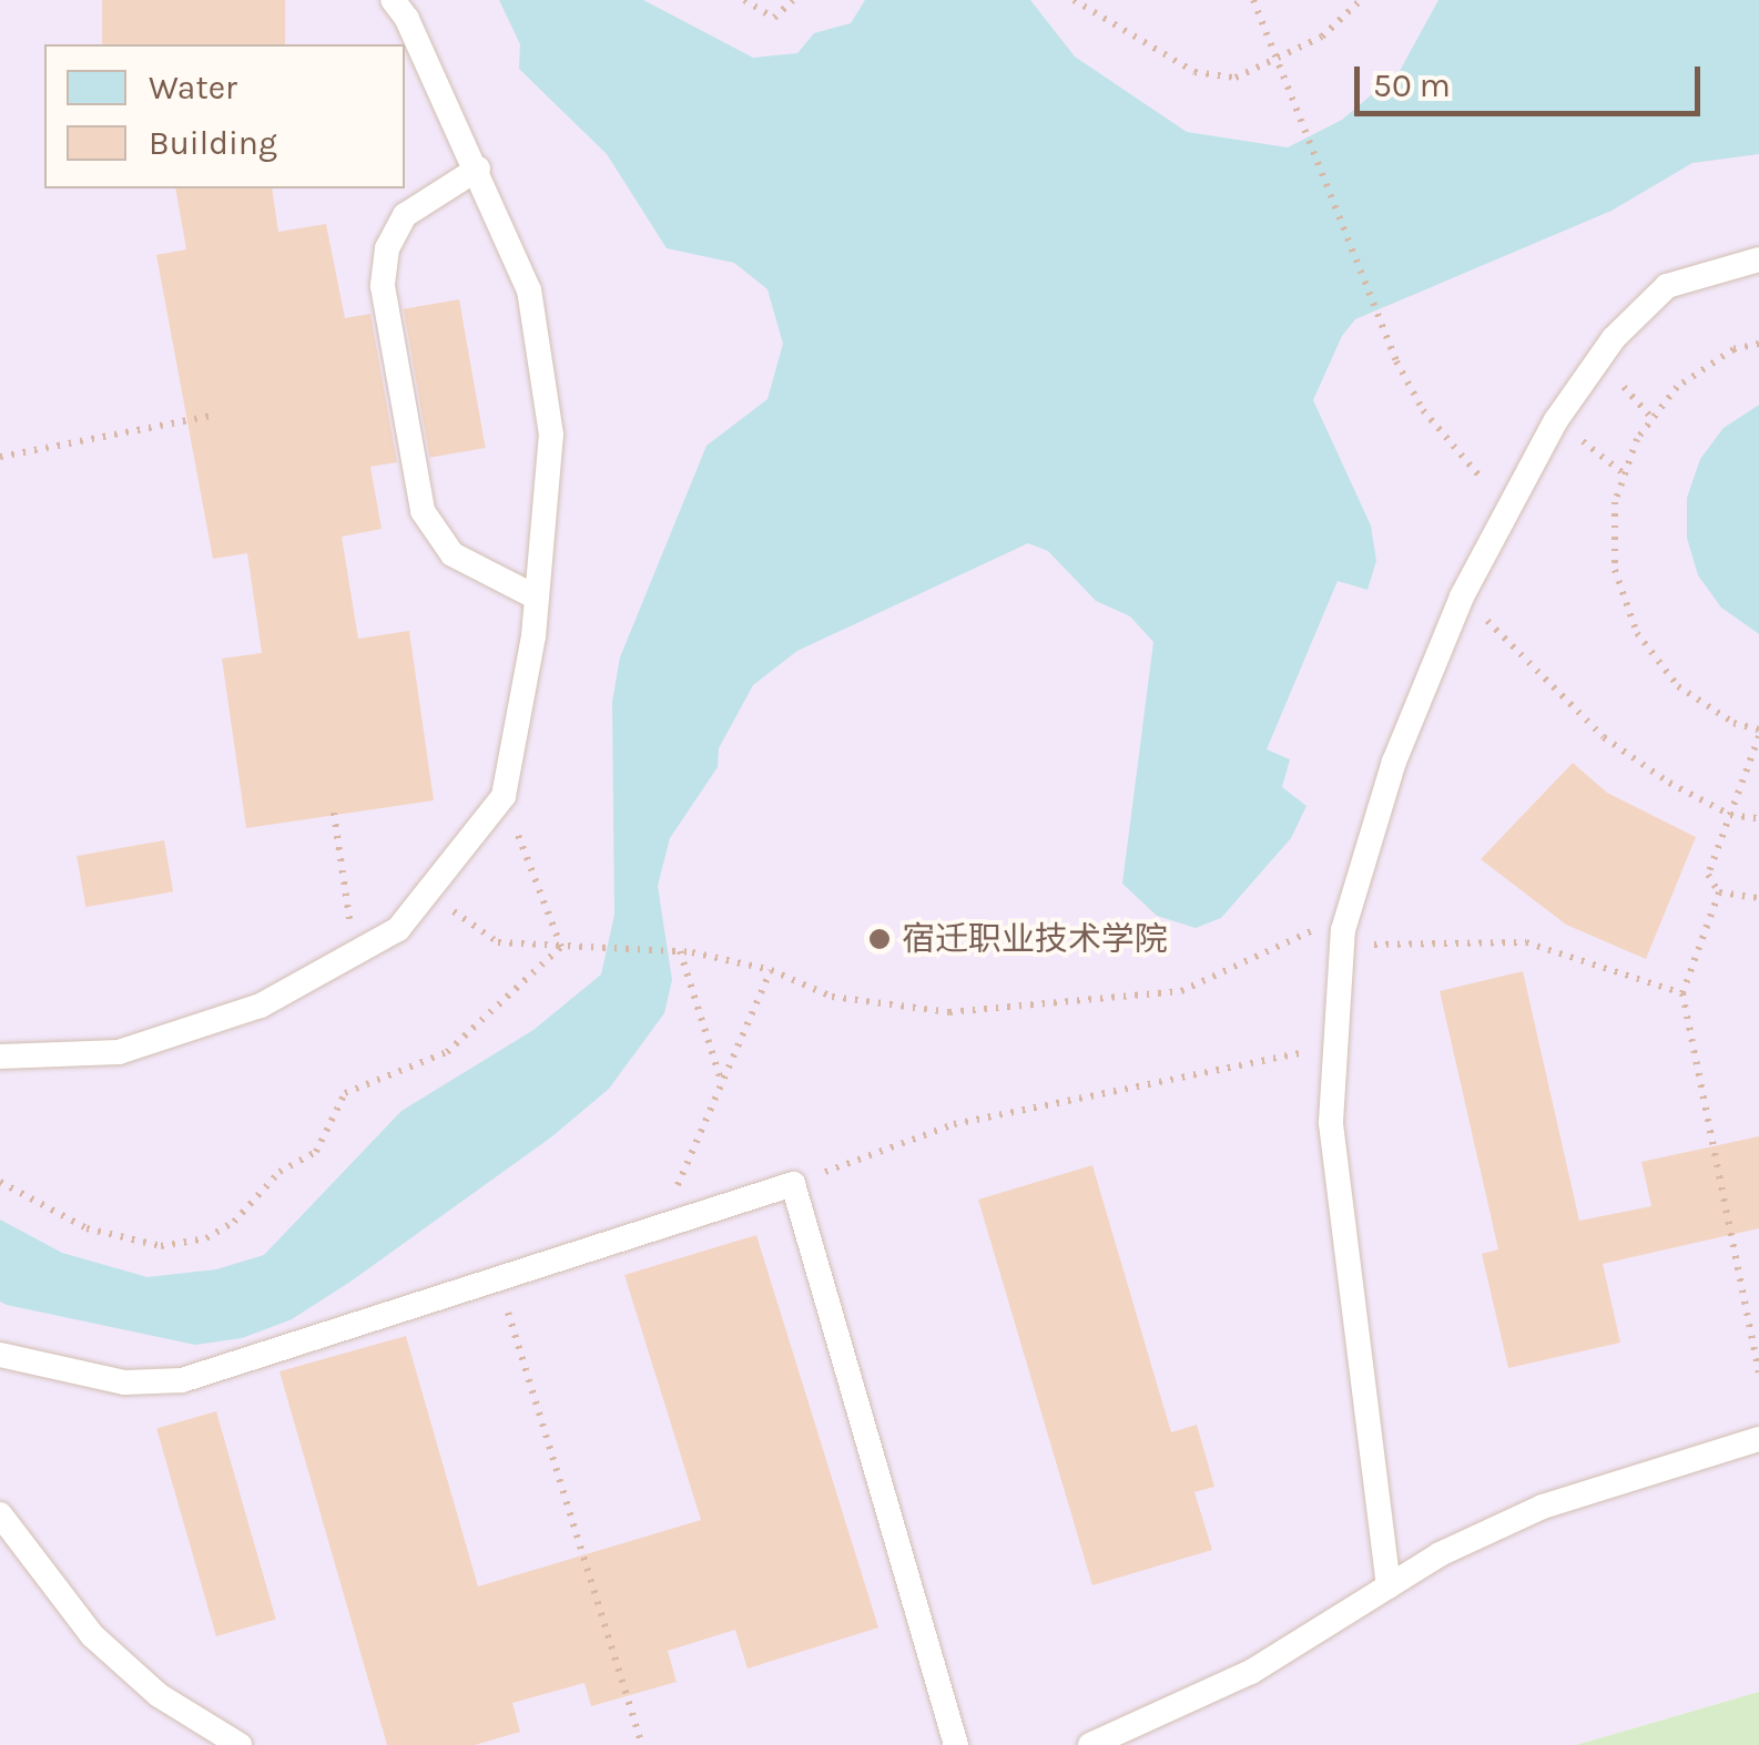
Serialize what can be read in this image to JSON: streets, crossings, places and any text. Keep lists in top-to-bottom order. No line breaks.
{"places":["宿迁职业技术学院"],"legend":["Water","Building"],"scale_bar":"50 m"}
